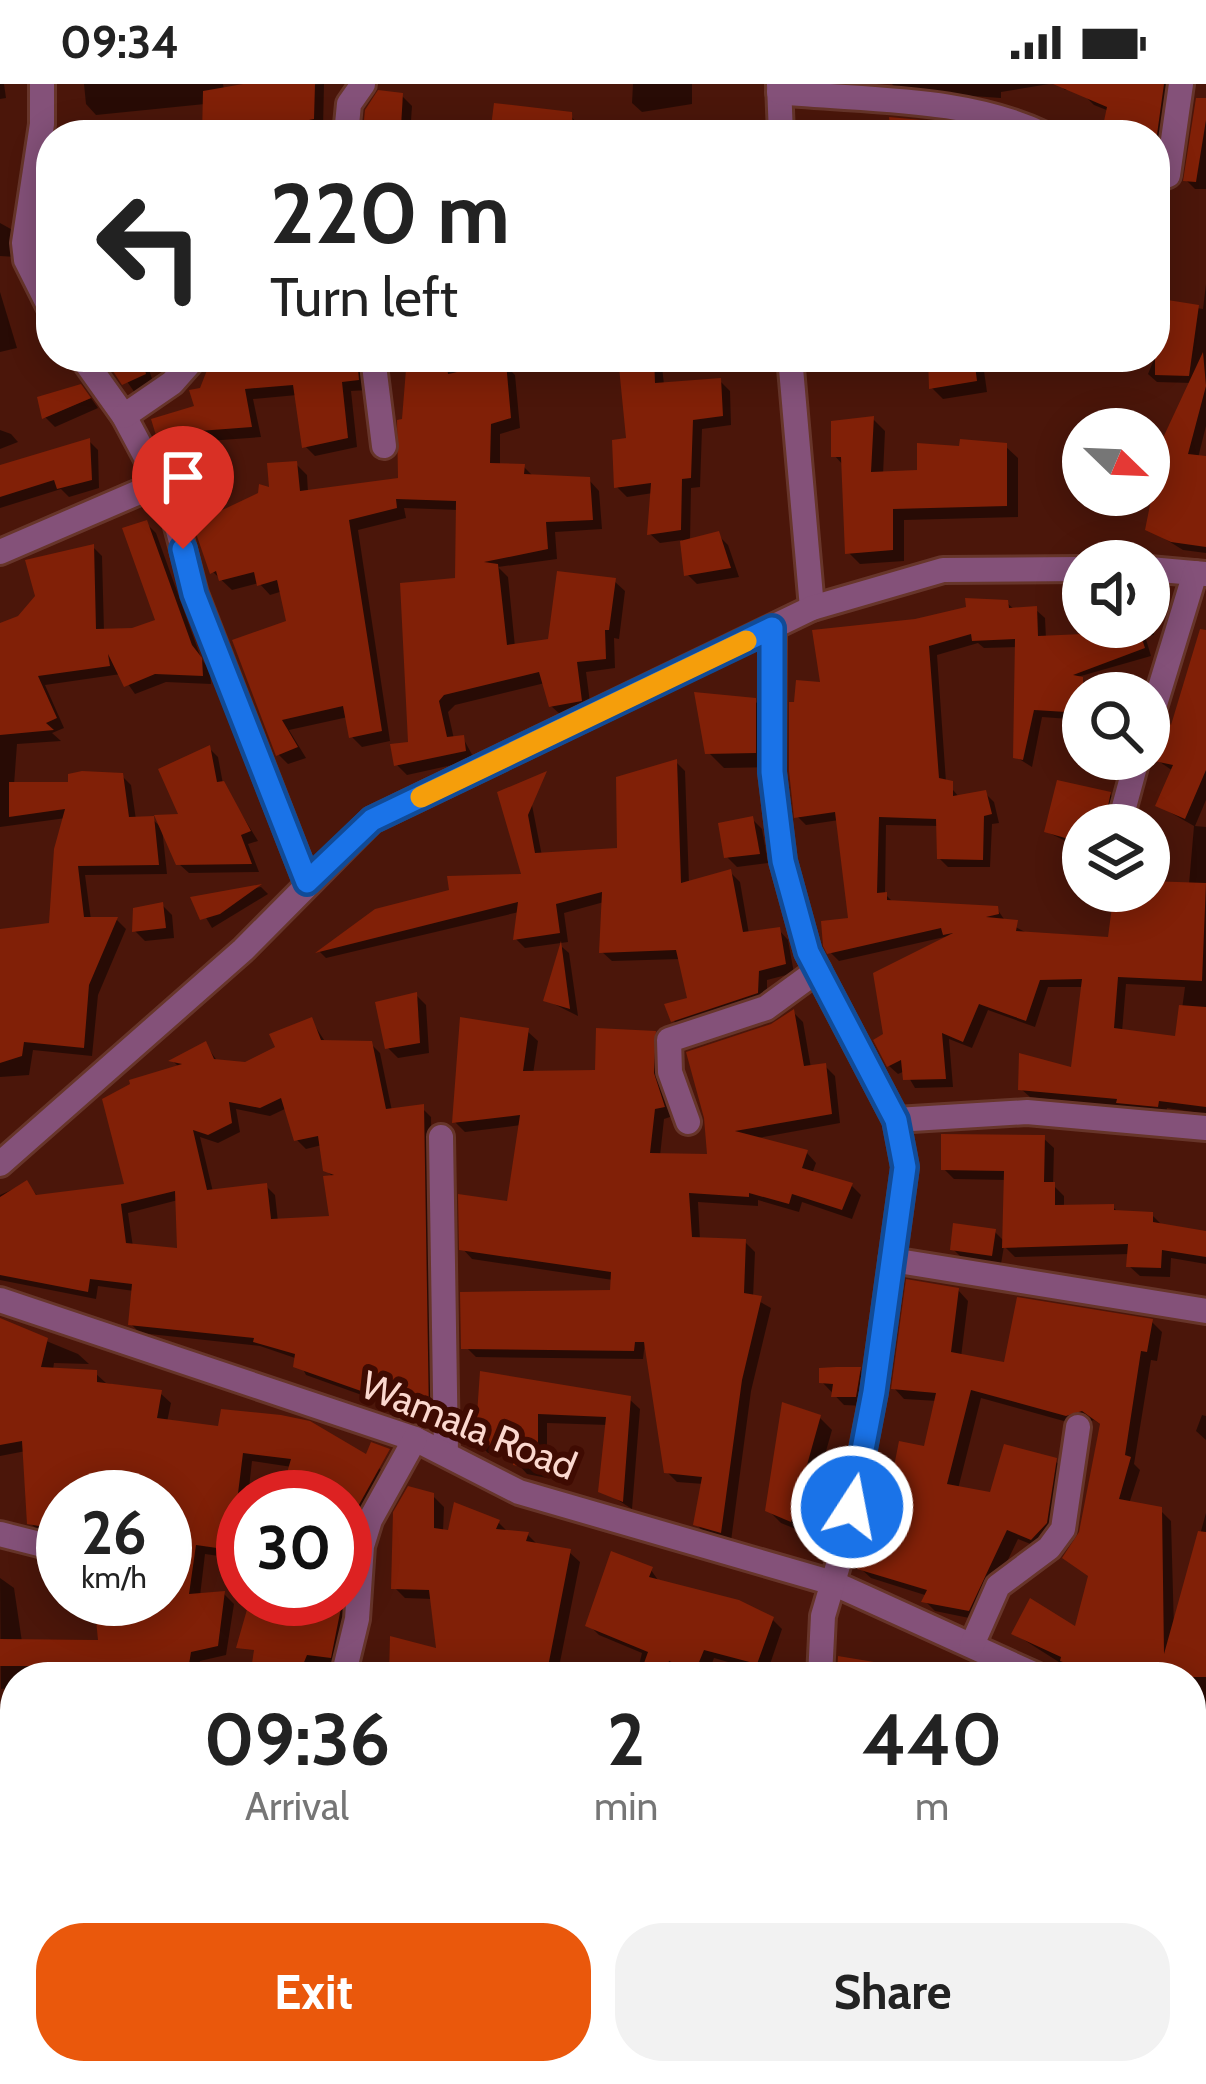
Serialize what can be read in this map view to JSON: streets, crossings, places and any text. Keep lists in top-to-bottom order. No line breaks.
{"streets":{"street":["Wamala Road"]},"north":"bottom right","page":{"status":"09:34","turn":["220 m","Turn left"],"speed":"26 km/h","limit":"30","eta":["09:36","Arrival","2","min","440","m"],"buttons":["Exit","Share"]}}
